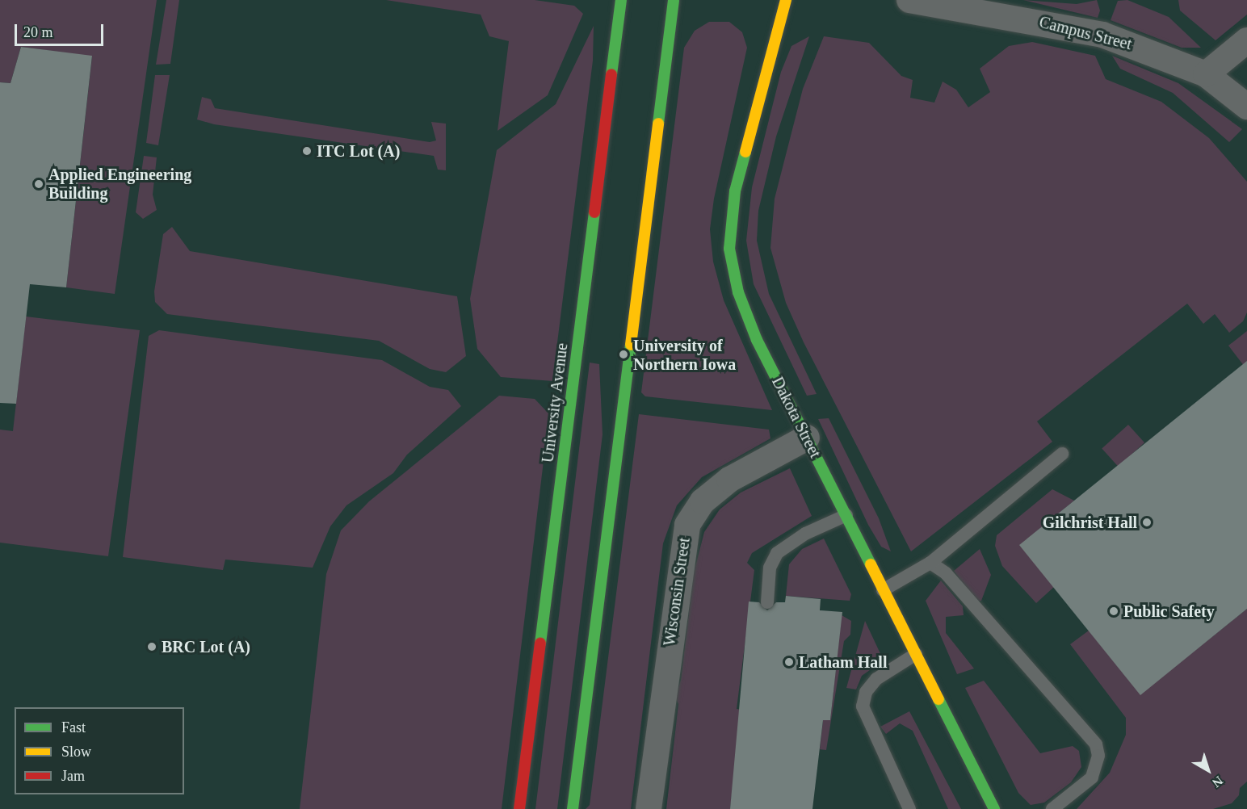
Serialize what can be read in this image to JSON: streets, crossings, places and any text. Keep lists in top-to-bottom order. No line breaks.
{"streets":{"main road":["University Avenue","Dakota Street"],"street":["Campus Street","Wisconsin Street"]},"crossings":[["Dakota Street","Wisconsin Street"]],"places":["ITC Lot (A)","Applied Engineering Building","University of Northern Iowa","Gilchrist Hall","Public Safety","BRC Lot (A)","Latham Hall"],"legend":["Fast","Slow","Jam"],"scale_bar":"20 m","north":"bottom right"}
